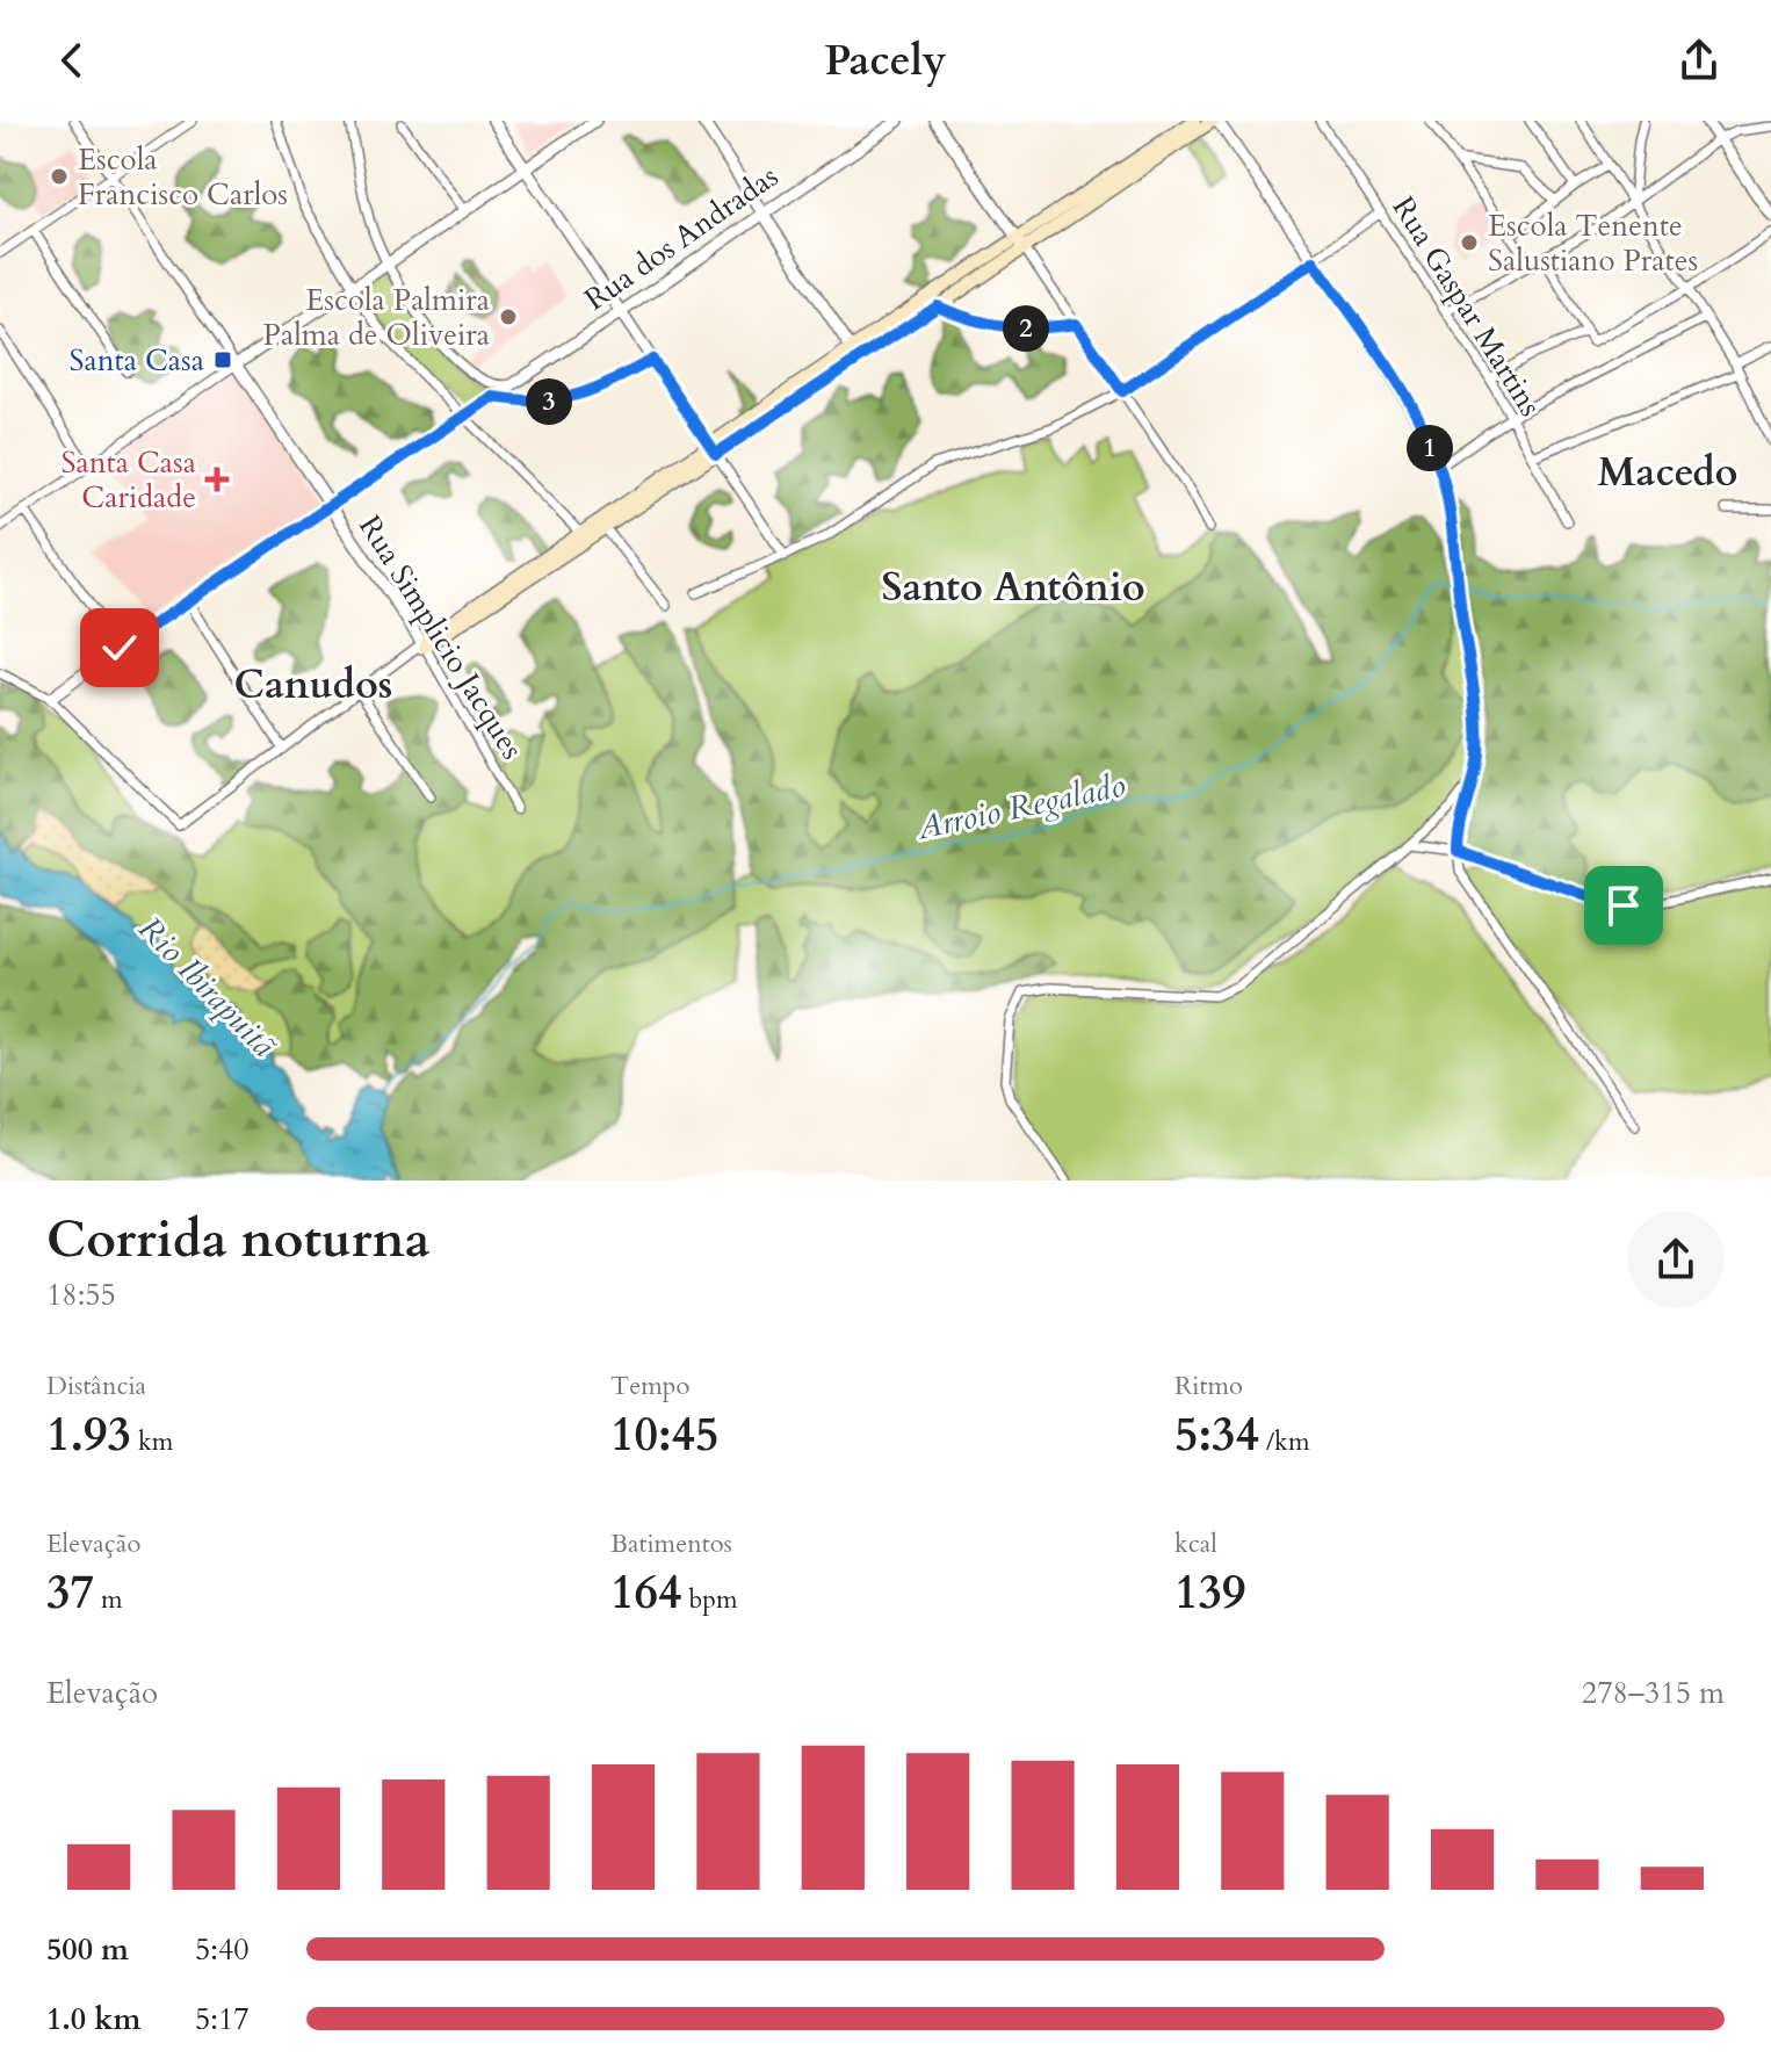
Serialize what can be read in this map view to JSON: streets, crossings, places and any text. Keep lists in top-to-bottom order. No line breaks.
{"streets":{"street":["Rua dos Andradas","Rua Gaspar Martins","Rua Simplicio Jacques"]},"crossings":[["Rua dos Andradas","Rua Simplicio Jacques"]],"districts":["Macedo","Santo Antônio","Canudos"],"water":["Arroio Regalado","Rio Ibirapuitã"],"places":{"other":["Escola Francisco Carlos","Escola Tenente Salustiano Prates","Escola Palmira Palma de Oliveira"],"transit":["Santa Casa"],"health":["Santa Casa Caridade"]},"page":{"header":"Pacely","pins":["2","3","1"],"heading":["Corrida noturna","18:55"],"stats":[["Distância","1.93 km"],["Tempo","10:45"],["Ritmo","5:34 /km"],["Elevação","37 m"],["Batimentos","164 bpm"],["kcal","139"]],"chart":["Elevação","278–315 m"],"list":[{"name":"500 m","note":"5:40"},{"name":"1.0 km","note":"5:17"}]}}
